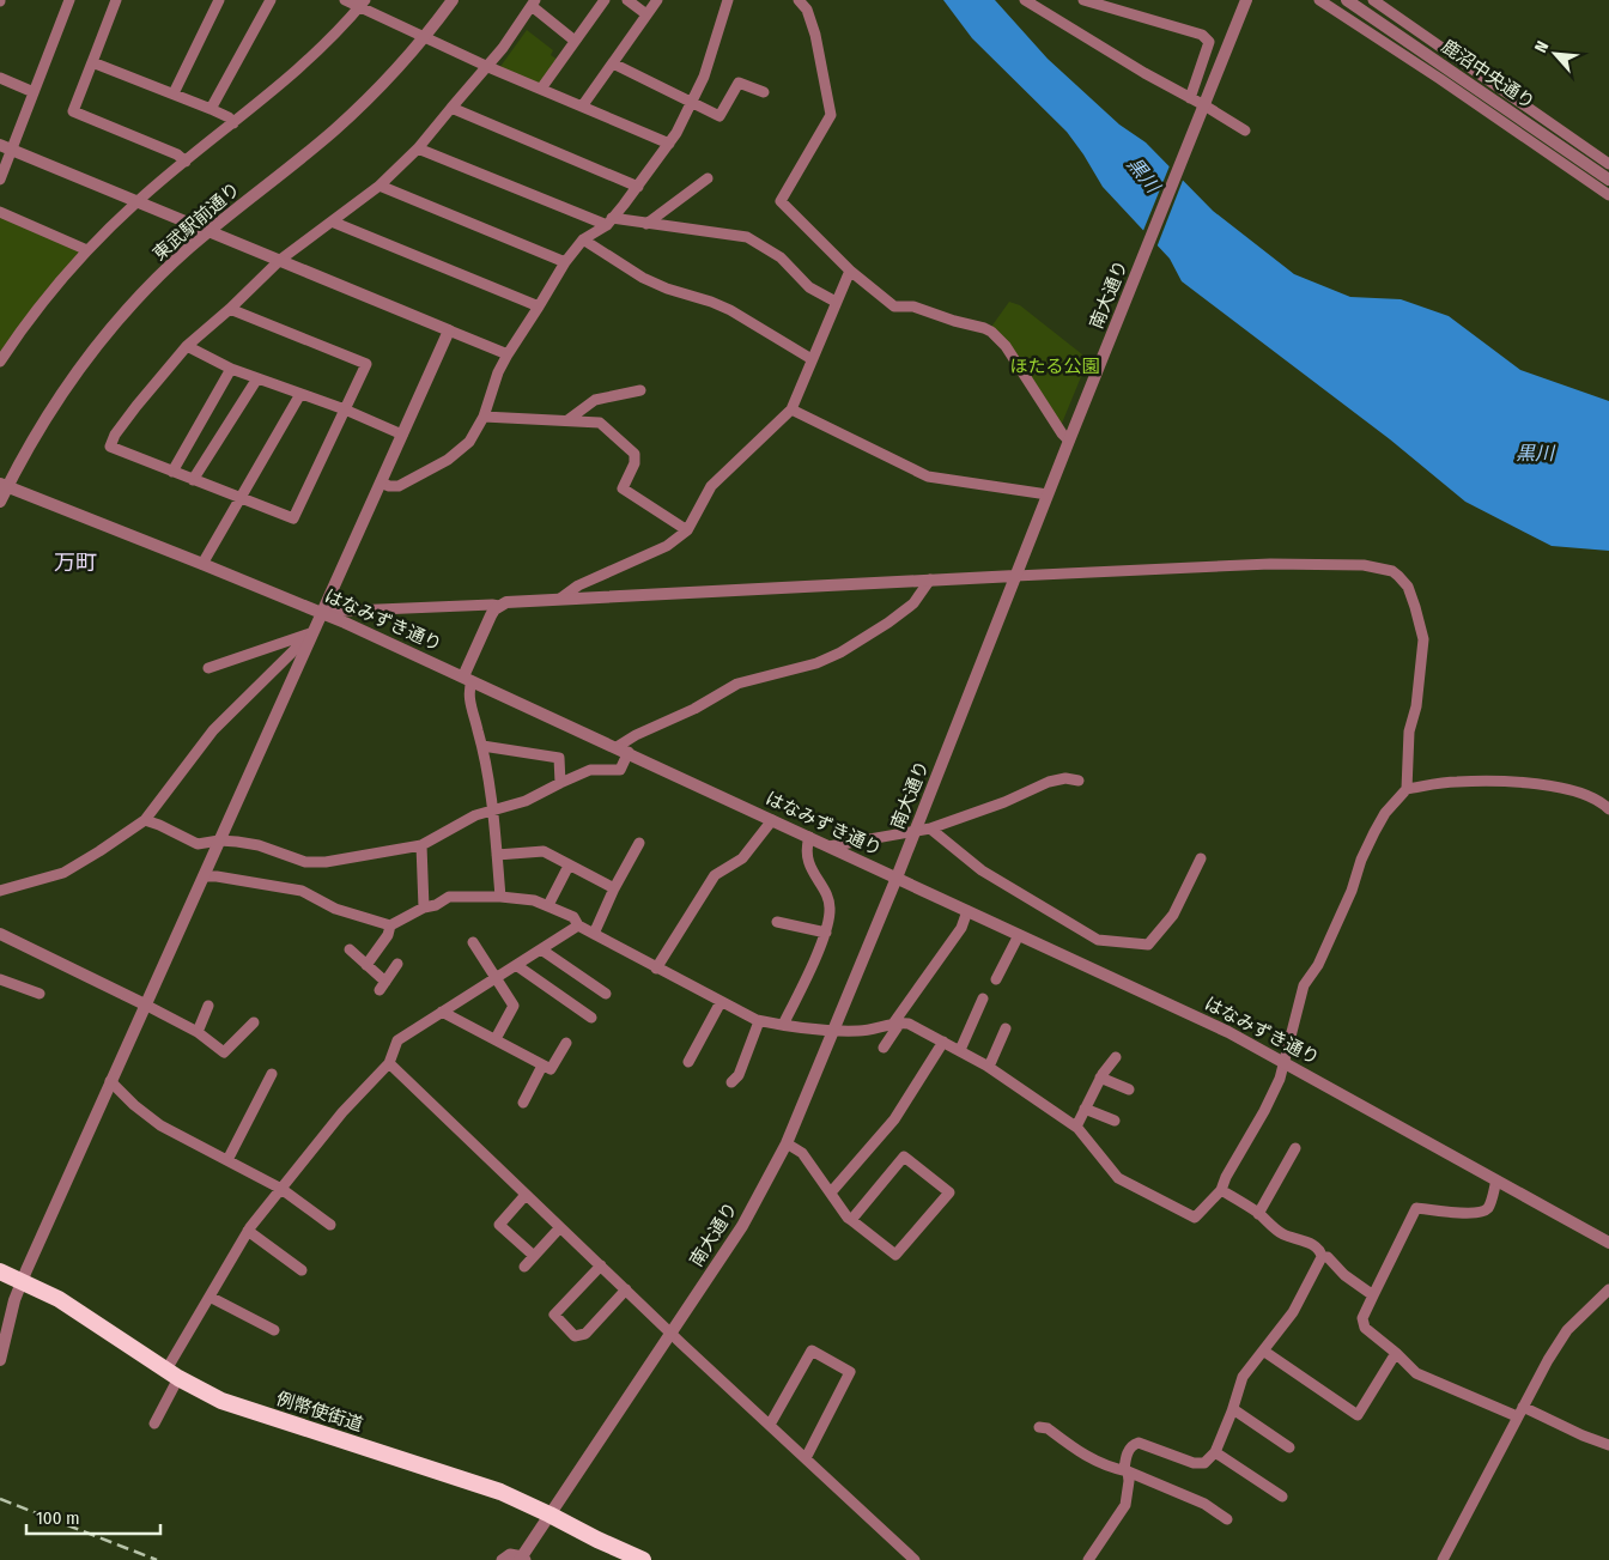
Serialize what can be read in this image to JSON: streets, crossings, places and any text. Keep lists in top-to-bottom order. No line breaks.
{"streets":{"highway":["例幣使街道"],"street":["鹿沼中央通り","東武駅前通り","南大通り","はなみずき通り"]},"crossings":[["東武駅前通り","はなみずき通り"],["南大通り","はなみずき通り"],["南大通り","例幣使街道"]],"districts":["万町"],"water":["黒川"],"parks":["ほたる公園"],"scale_bar":"100 m","north":"top left"}
